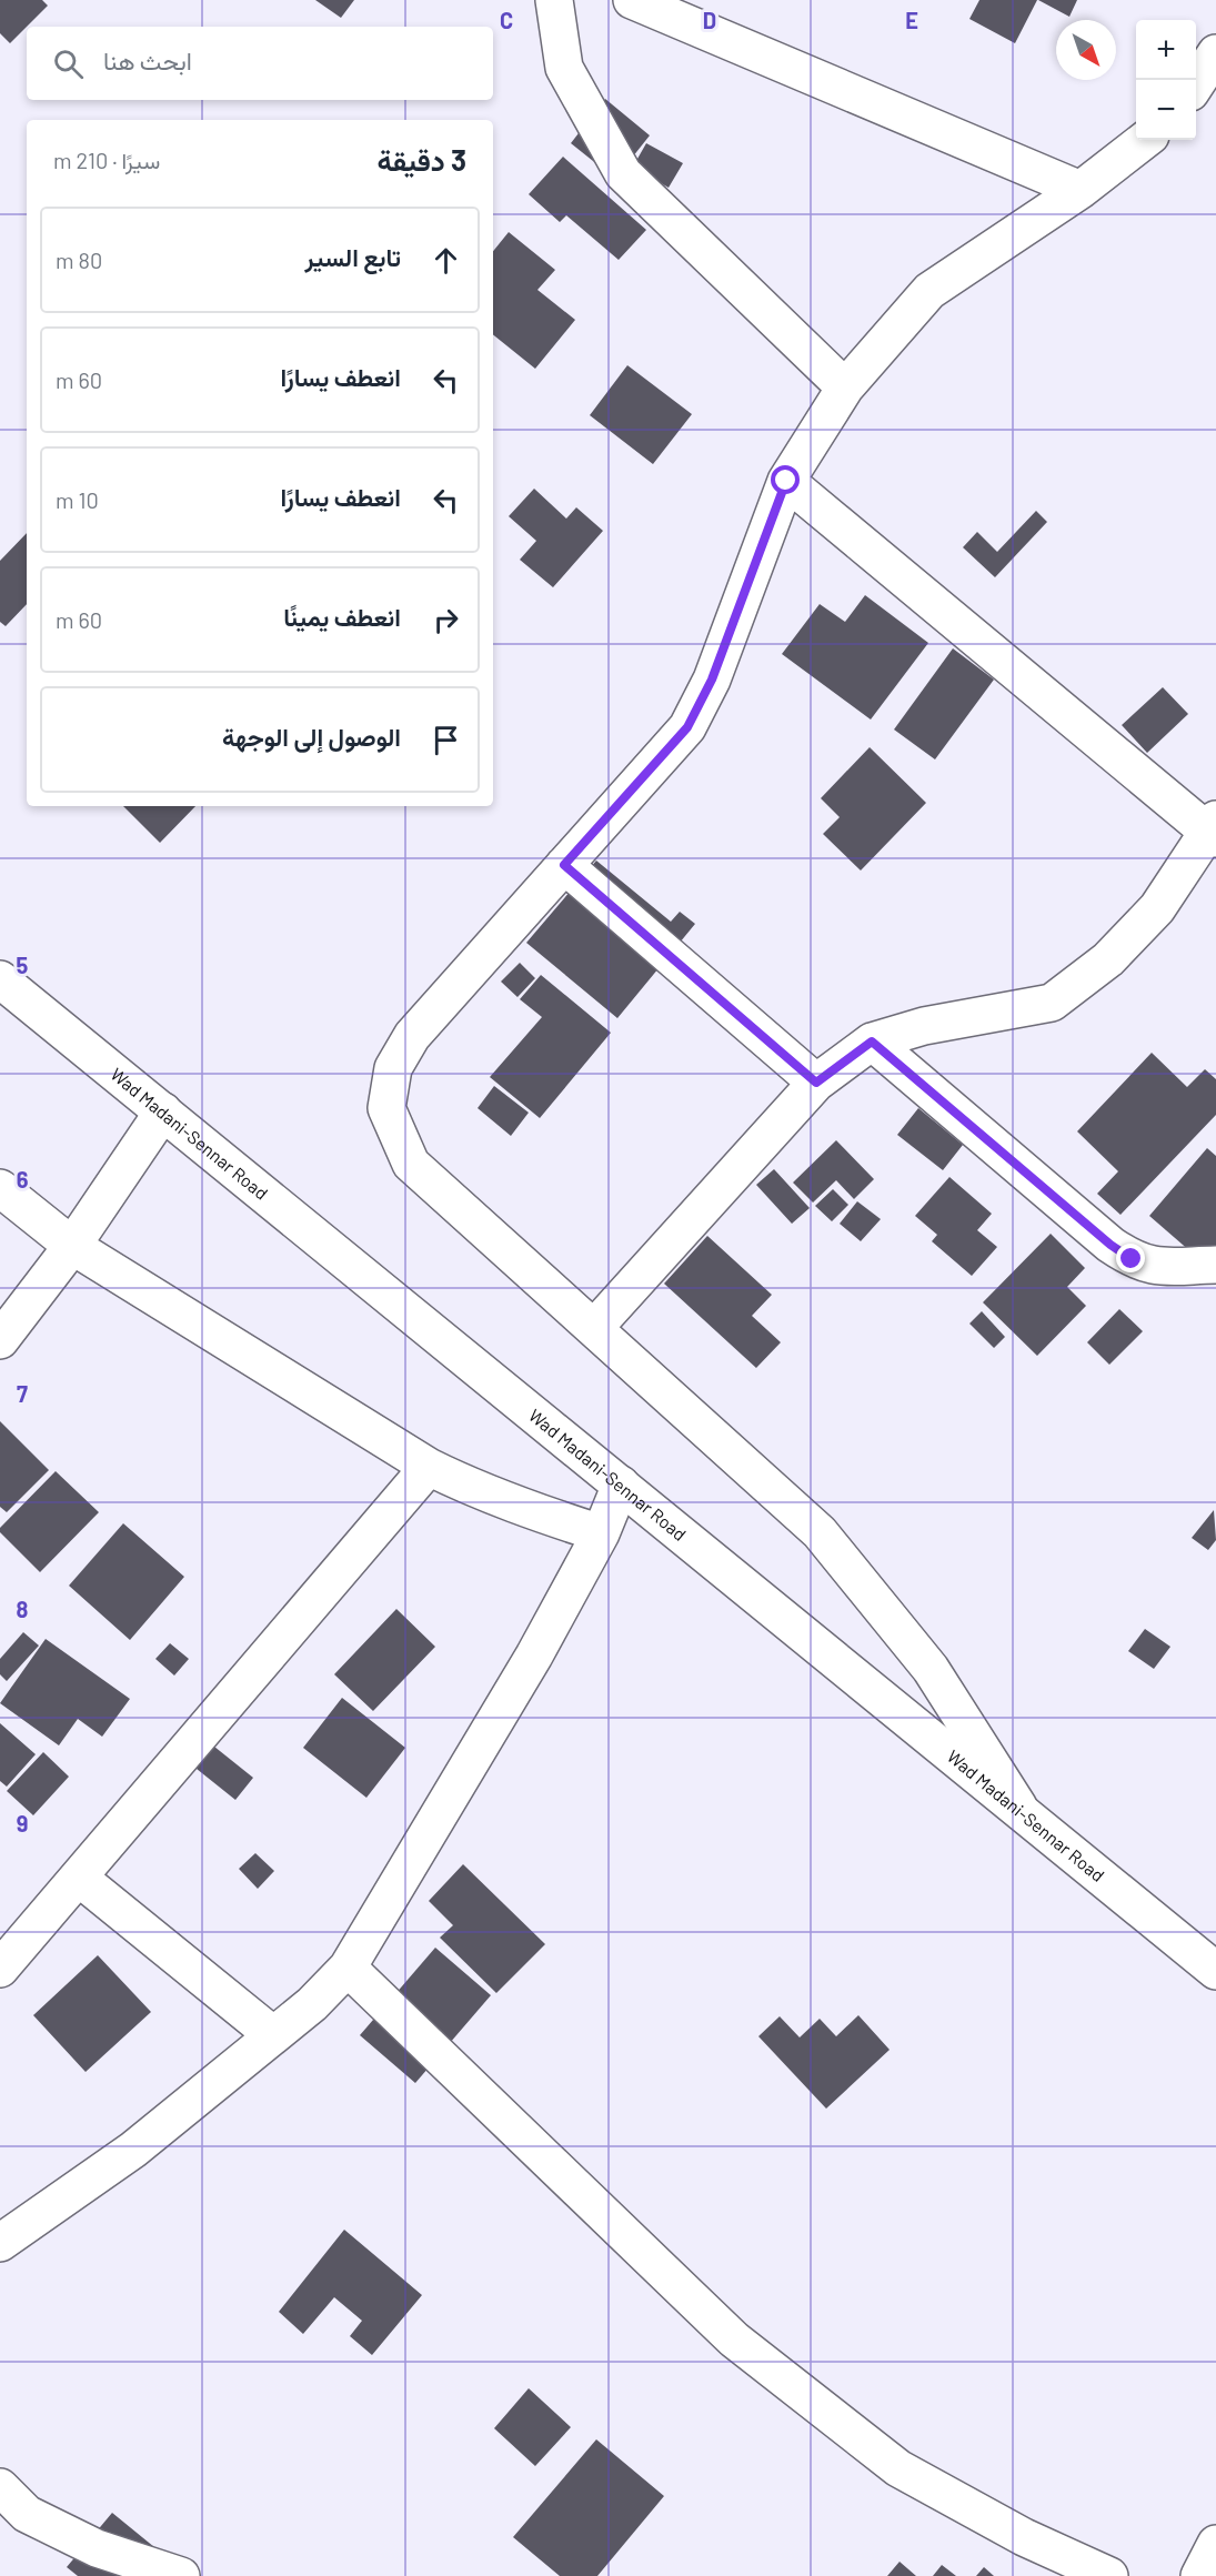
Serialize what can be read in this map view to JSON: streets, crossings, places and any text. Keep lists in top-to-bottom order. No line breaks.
{"streets":{"main road":["Wad Madani-Sennar Road"]},"north":"bottom right","page":{"map_buttons":["+","−"],"search":"ابحث هنا","heading":["3 دقيقة","سيرًا · 210 m"],"list":[["تابع السير","80 m"],["انعطف يسارًا","60 m"],["انعطف يسارًا","10 m"],["انعطف يمينًا","60 m"],"الوصول إلى الوجهة"]},"grid":{"columns":["C","D","E"],"rows":["5","6","7","8","9"]}}
